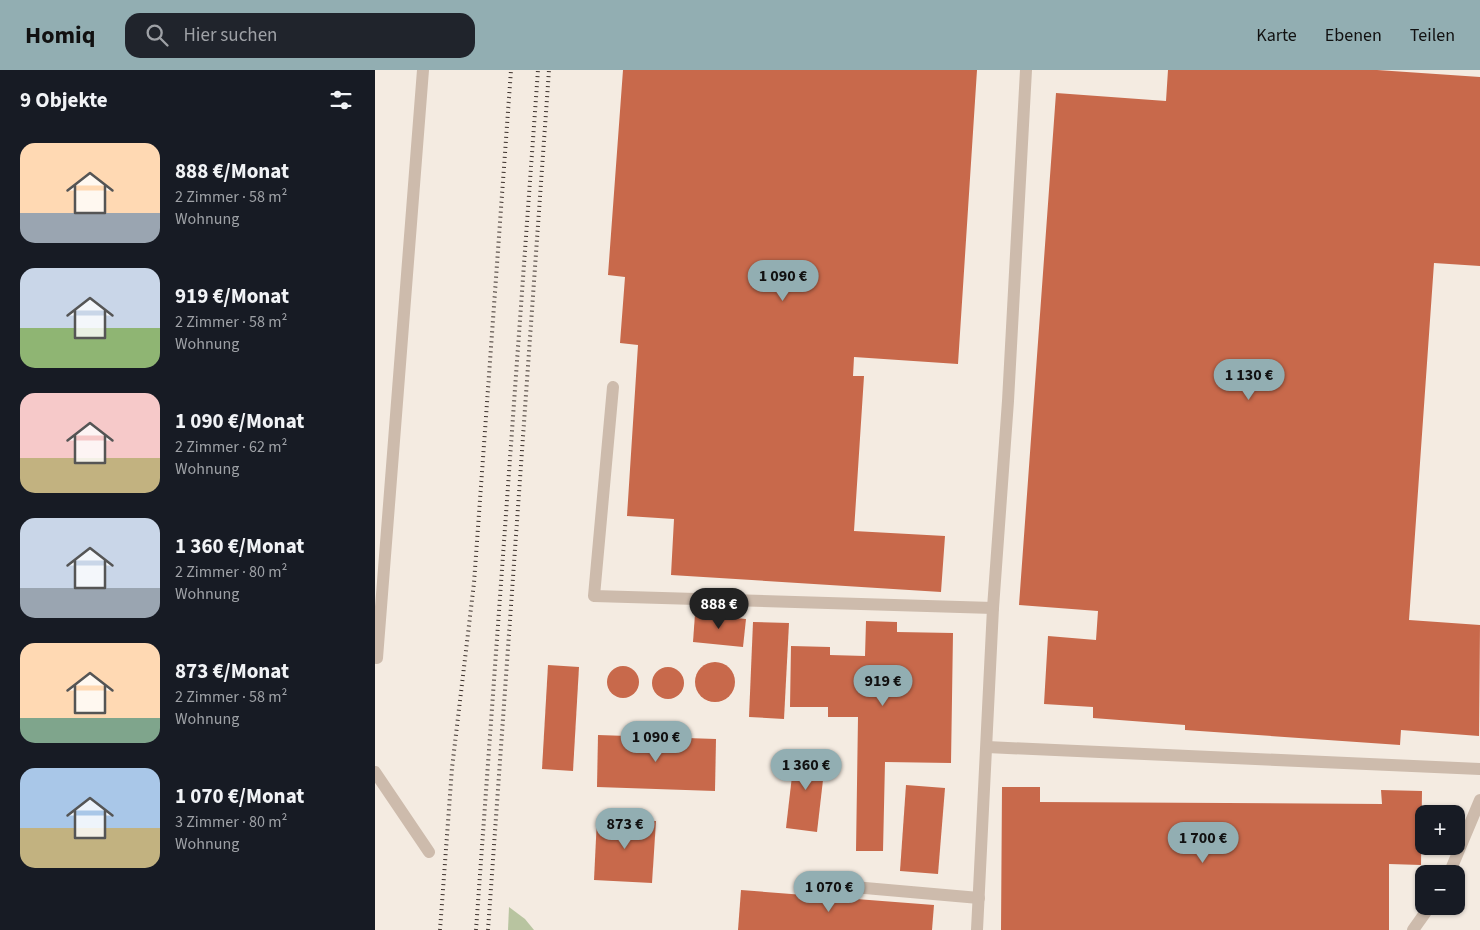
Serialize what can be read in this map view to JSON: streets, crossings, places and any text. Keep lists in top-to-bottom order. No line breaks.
{"page":{"header":"Homiq","search":"Hier suchen","nav":["Karte","Ebenen","Teilen"],"heading":"9 Objekte","list":[{"name":"888 €/Monat","note":"2 Zimmer · 58 m² · Wohnung"},{"name":"919 €/Monat","note":"2 Zimmer · 58 m² · Wohnung"},{"name":"1 090 €/Monat","note":"2 Zimmer · 62 m² · Wohnung"},{"name":"1 360 €/Monat","note":"2 Zimmer · 80 m² · Wohnung"},{"name":"873 €/Monat","note":"2 Zimmer · 58 m² · Wohnung"},{"name":"1 070 €/Monat","note":"3 Zimmer · 80 m² · Wohnung"}],"price":["1 090 €","1 130 €","888 €","919 €","1 090 €","1 360 €","873 €","1 700 €","1 070 €"],"map_buttons":["+","−"]}}
